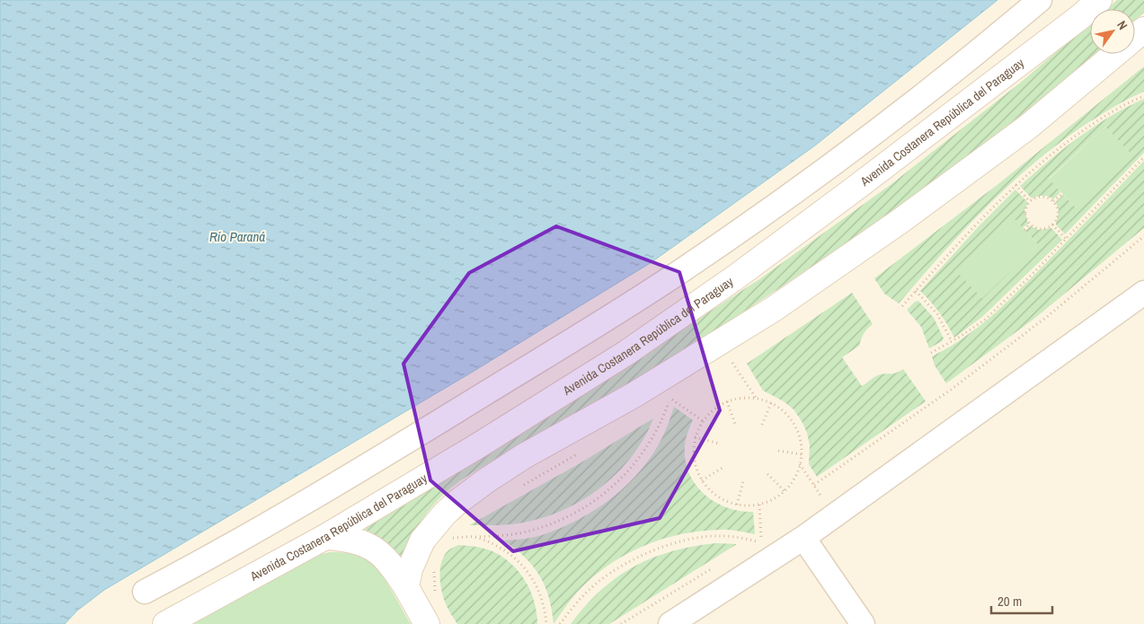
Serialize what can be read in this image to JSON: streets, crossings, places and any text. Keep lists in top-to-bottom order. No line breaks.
{"streets":{"main road":["Avenida Costanera República del Paraguay"]},"water":["Río Paraná"],"scale_bar":"20 m","north":"top right"}
